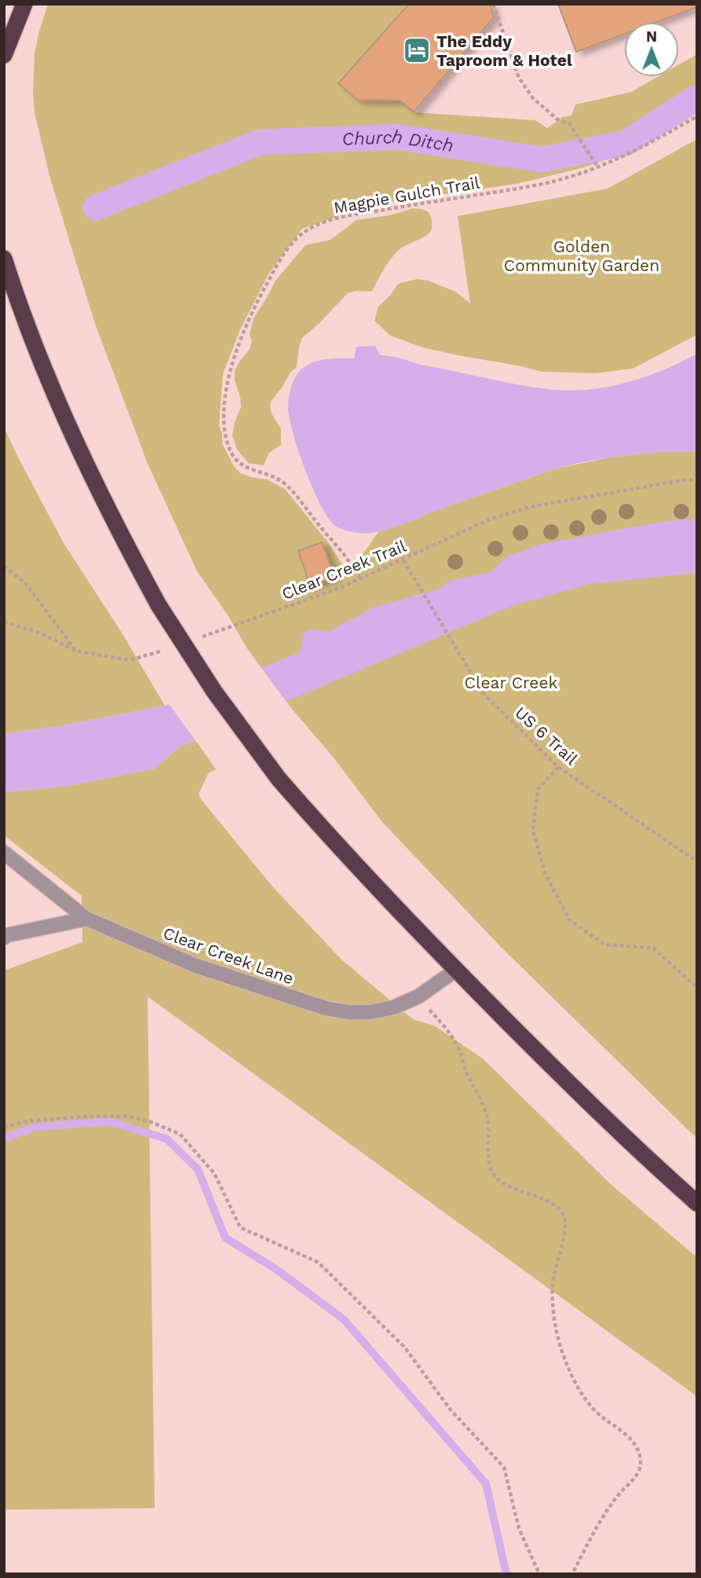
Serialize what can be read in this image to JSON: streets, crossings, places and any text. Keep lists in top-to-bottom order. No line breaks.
{"streets":{"street":["Clear Creek Lane"],"path":["Magpie Gulch Trail","Clear Creek Trail","US 6 Trail"]},"crossings":[["Magpie Gulch Trail","Clear Creek Trail"],["Clear Creek Trail","US 6 Trail"]],"water":["Church Ditch"],"parks":["Golden Community Garden","Clear Creek"],"places":{"hotel":["The Eddy Taproom & Hotel"]},"north":"top"}
